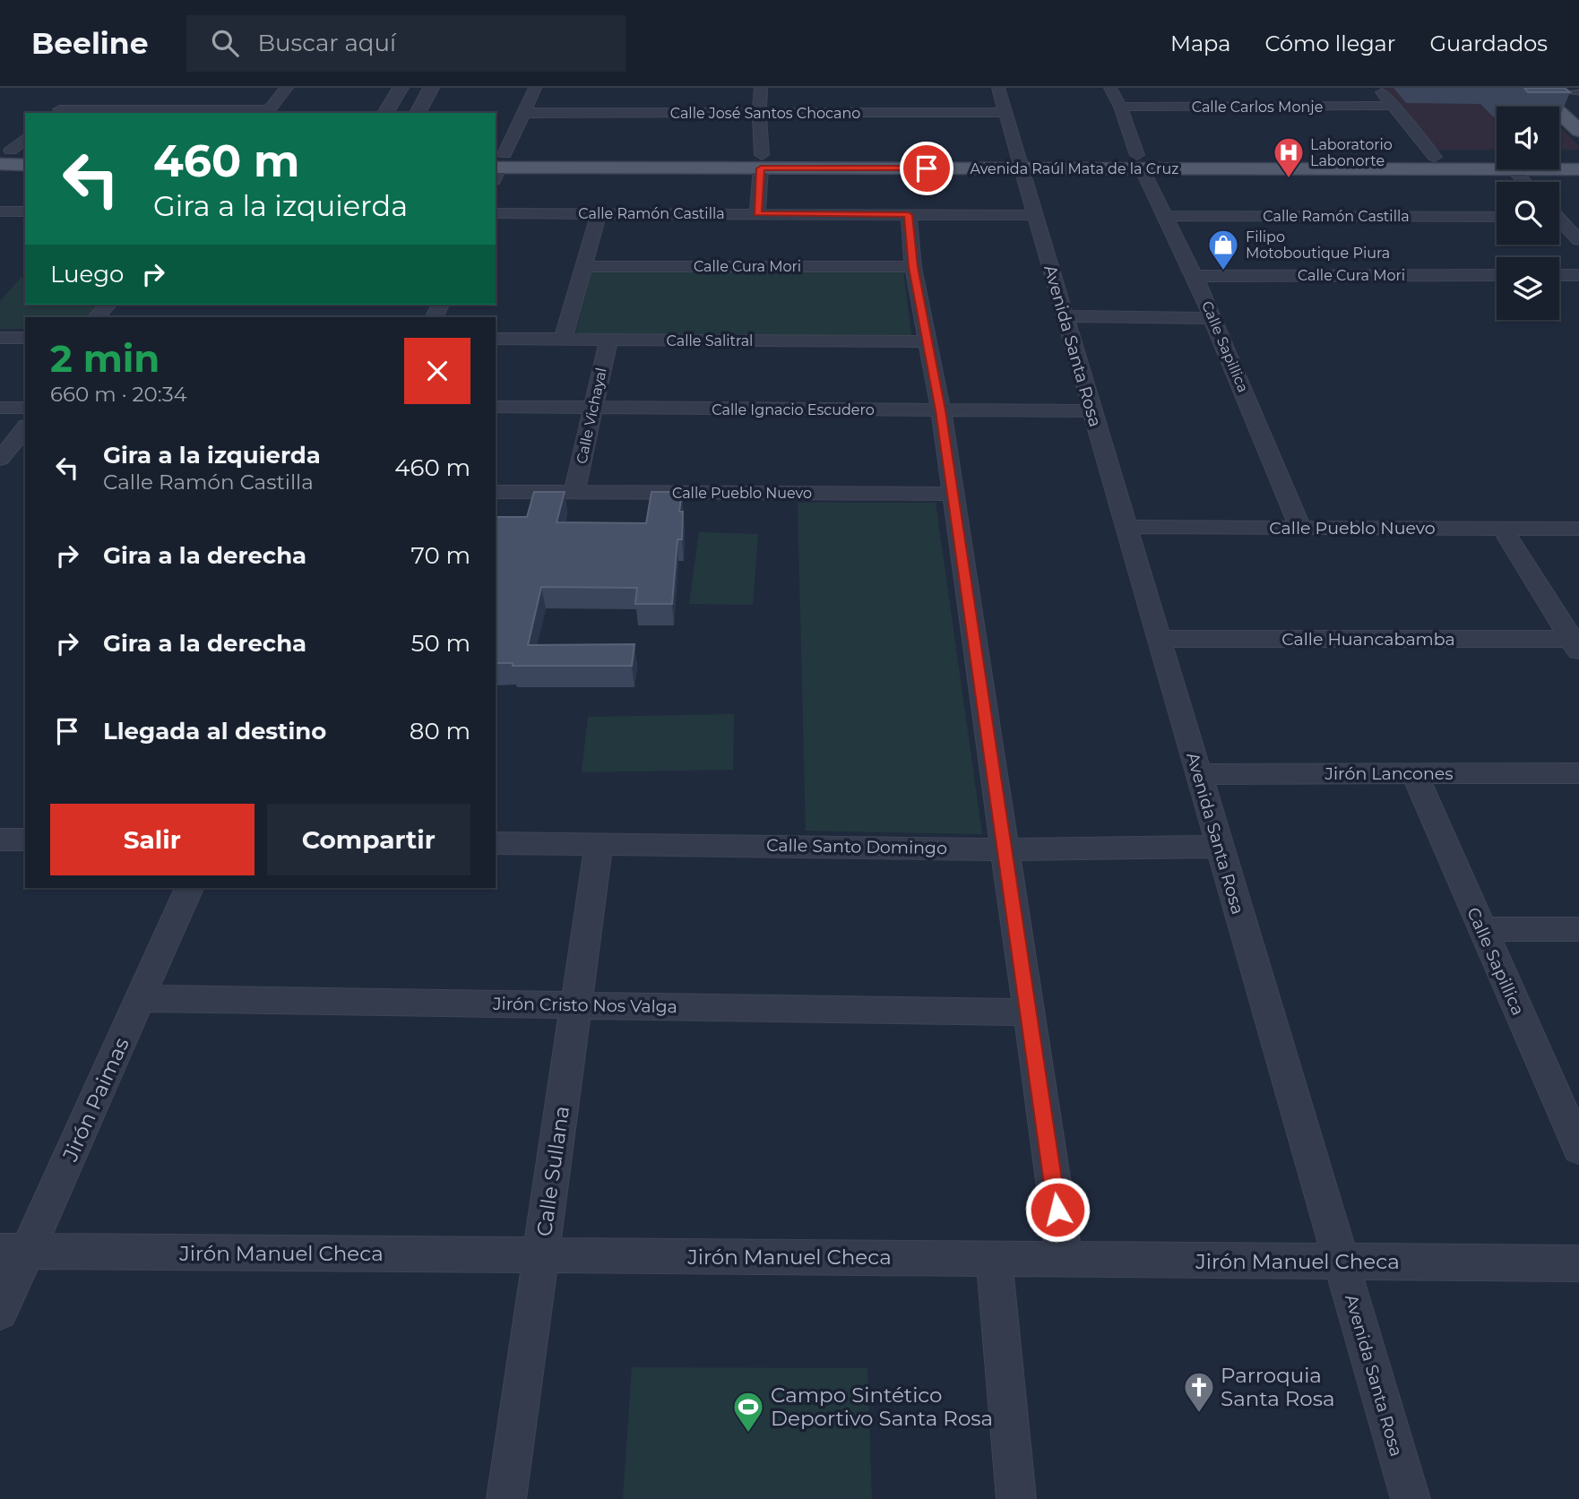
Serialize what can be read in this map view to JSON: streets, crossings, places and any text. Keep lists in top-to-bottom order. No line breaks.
{"streets":{"main road":["Avenida Raúl Mata de la Cruz"],"street":["Calle Carlos Monje","Calle José Santos Chocano","Calle Ramón Castilla","Calle Cura Mori","Calle Salitral","Avenida Santa Rosa","Calle Sapillica","Calle Ignacio Escudero","Calle Vichayal","Calle Pueblo Nuevo","Calle Huancabamba","Jirón Lancones","Calle Santo Domingo","Jirón Cristo Nos Valga","Jirón Paimas","Calle Sullana","Jirón Manuel Checa"]},"crossings":[["Calle Carlos Monje","Calle Sapillica"],["Calle José Santos Chocano","Avenida Santa Rosa"],["Avenida Raúl Mata de la Cruz","Avenida Santa Rosa"],["Avenida Raúl Mata de la Cruz","Calle Sapillica"],["Calle Ramón Castilla","Avenida Santa Rosa"],["Calle Ramón Castilla","Calle Sapillica"],["Calle Cura Mori","Calle Sapillica"],["Calle Salitral","Calle Vichayal"],["Avenida Santa Rosa","Calle Ignacio Escudero"],["Avenida Santa Rosa","Calle Pueblo Nuevo"],["Avenida Santa Rosa","Calle Huancabamba"],["Avenida Santa Rosa","Jirón Lancones"],["Avenida Santa Rosa","Calle Santo Domingo"],["Avenida Santa Rosa","Jirón Manuel Checa"],["Calle Sapillica","Calle Pueblo Nuevo"],["Calle Sapillica","Jirón Lancones"],["Calle Ignacio Escudero","Calle Vichayal"],["Calle Vichayal","Calle Pueblo Nuevo"],["Calle Santo Domingo","Calle Sullana"],["Jirón Cristo Nos Valga","Jirón Paimas"],["Jirón Cristo Nos Valga","Calle Sullana"],["Jirón Paimas","Jirón Manuel Checa"],["Calle Sullana","Jirón Manuel Checa"]],"places":{"hospital":["Laboratorio Labonorte"],"shop":["Filipo Motoboutique Piura"],"church":["Parroquia Santa Rosa"],"sports":["Campo Sintético Deportivo Santa Rosa"]},"page":{"header":"Beeline","search":"Buscar aquí","nav":["Mapa","Cómo llegar","Guardados"],"turn":["460 m","Gira a la izquierda"],"then":"Luego","heading":["2 min","660 m · 20:34"],"list":[{"name":"Gira a la izquierda","note":"Calle Ramón Castilla","value":"460 m"},{"name":"Gira a la derecha","value":"70 m"},{"name":"Gira a la derecha","value":"50 m"},{"name":"Llegada al destino","value":"80 m"}],"buttons":["Salir","Compartir"]}}
